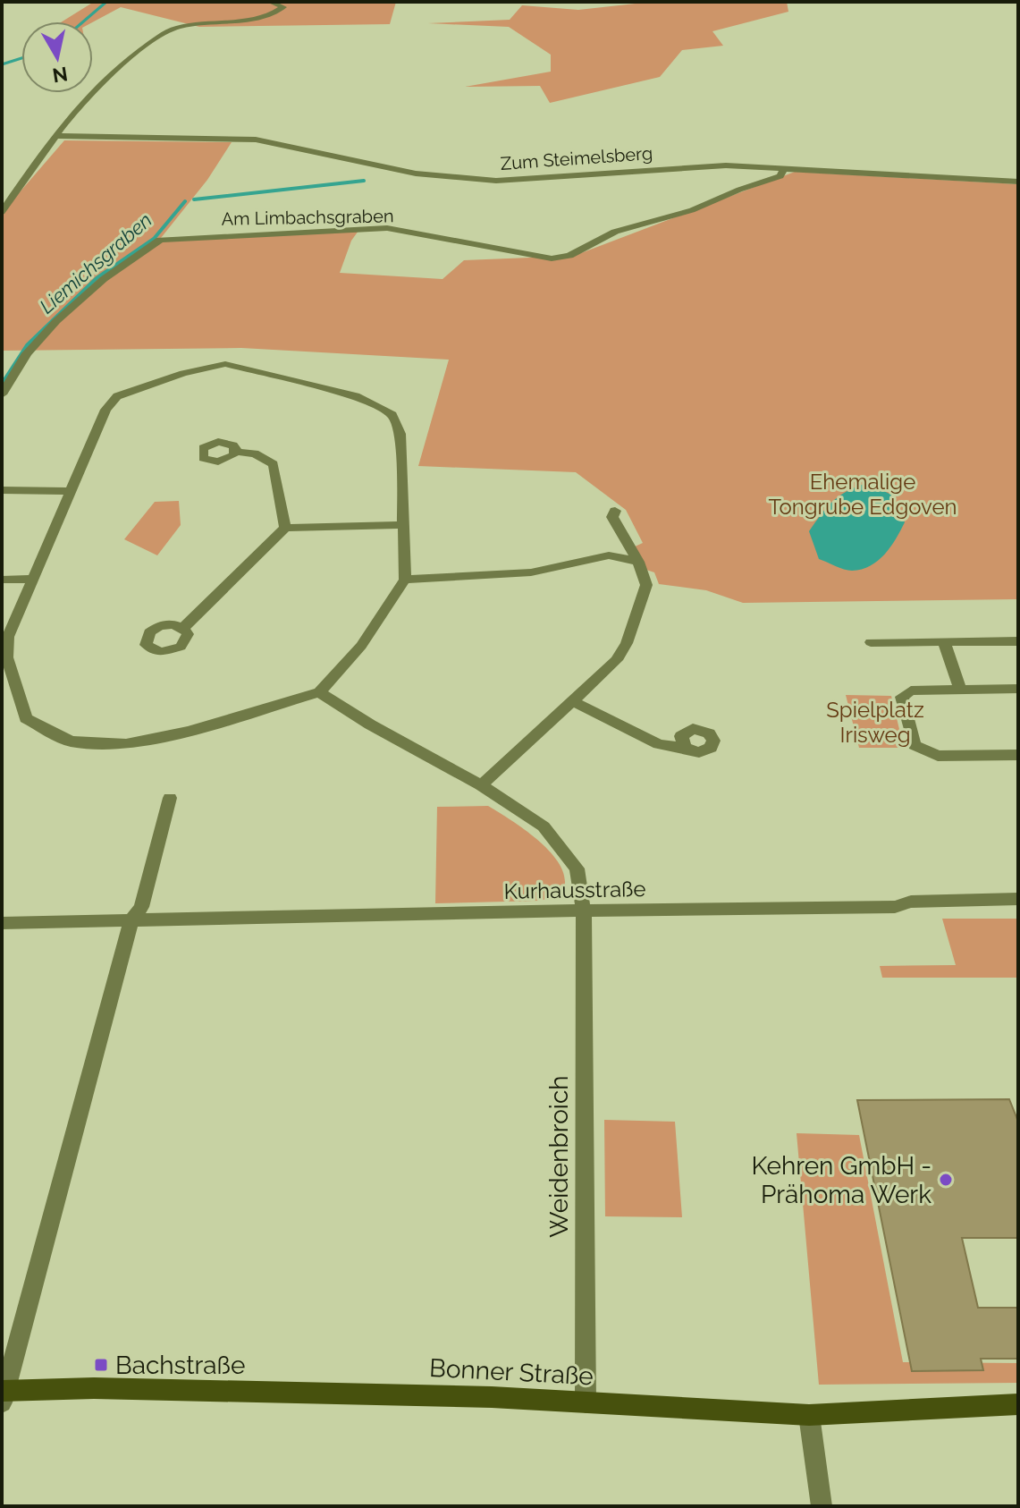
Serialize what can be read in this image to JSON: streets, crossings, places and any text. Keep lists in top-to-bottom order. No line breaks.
{"streets":{"main road":["Bonner Straße"],"street":["Zum Steimelsberg","Am Limbachsgraben","Kurhausstraße","Weidenbroich"]},"crossings":[["Zum Steimelsberg","Am Limbachsgraben"],["Kurhausstraße","Weidenbroich"],["Weidenbroich","Bonner Straße"]],"water":["Liemichsgraben"],"parks":["Ehemalige Tongrube Edgoven","Spielplatz Irisweg"],"places":{"other":["Kehren GmbH - Prähoma Werk"],"transit":["Bachstraße"]},"north":"bottom"}
